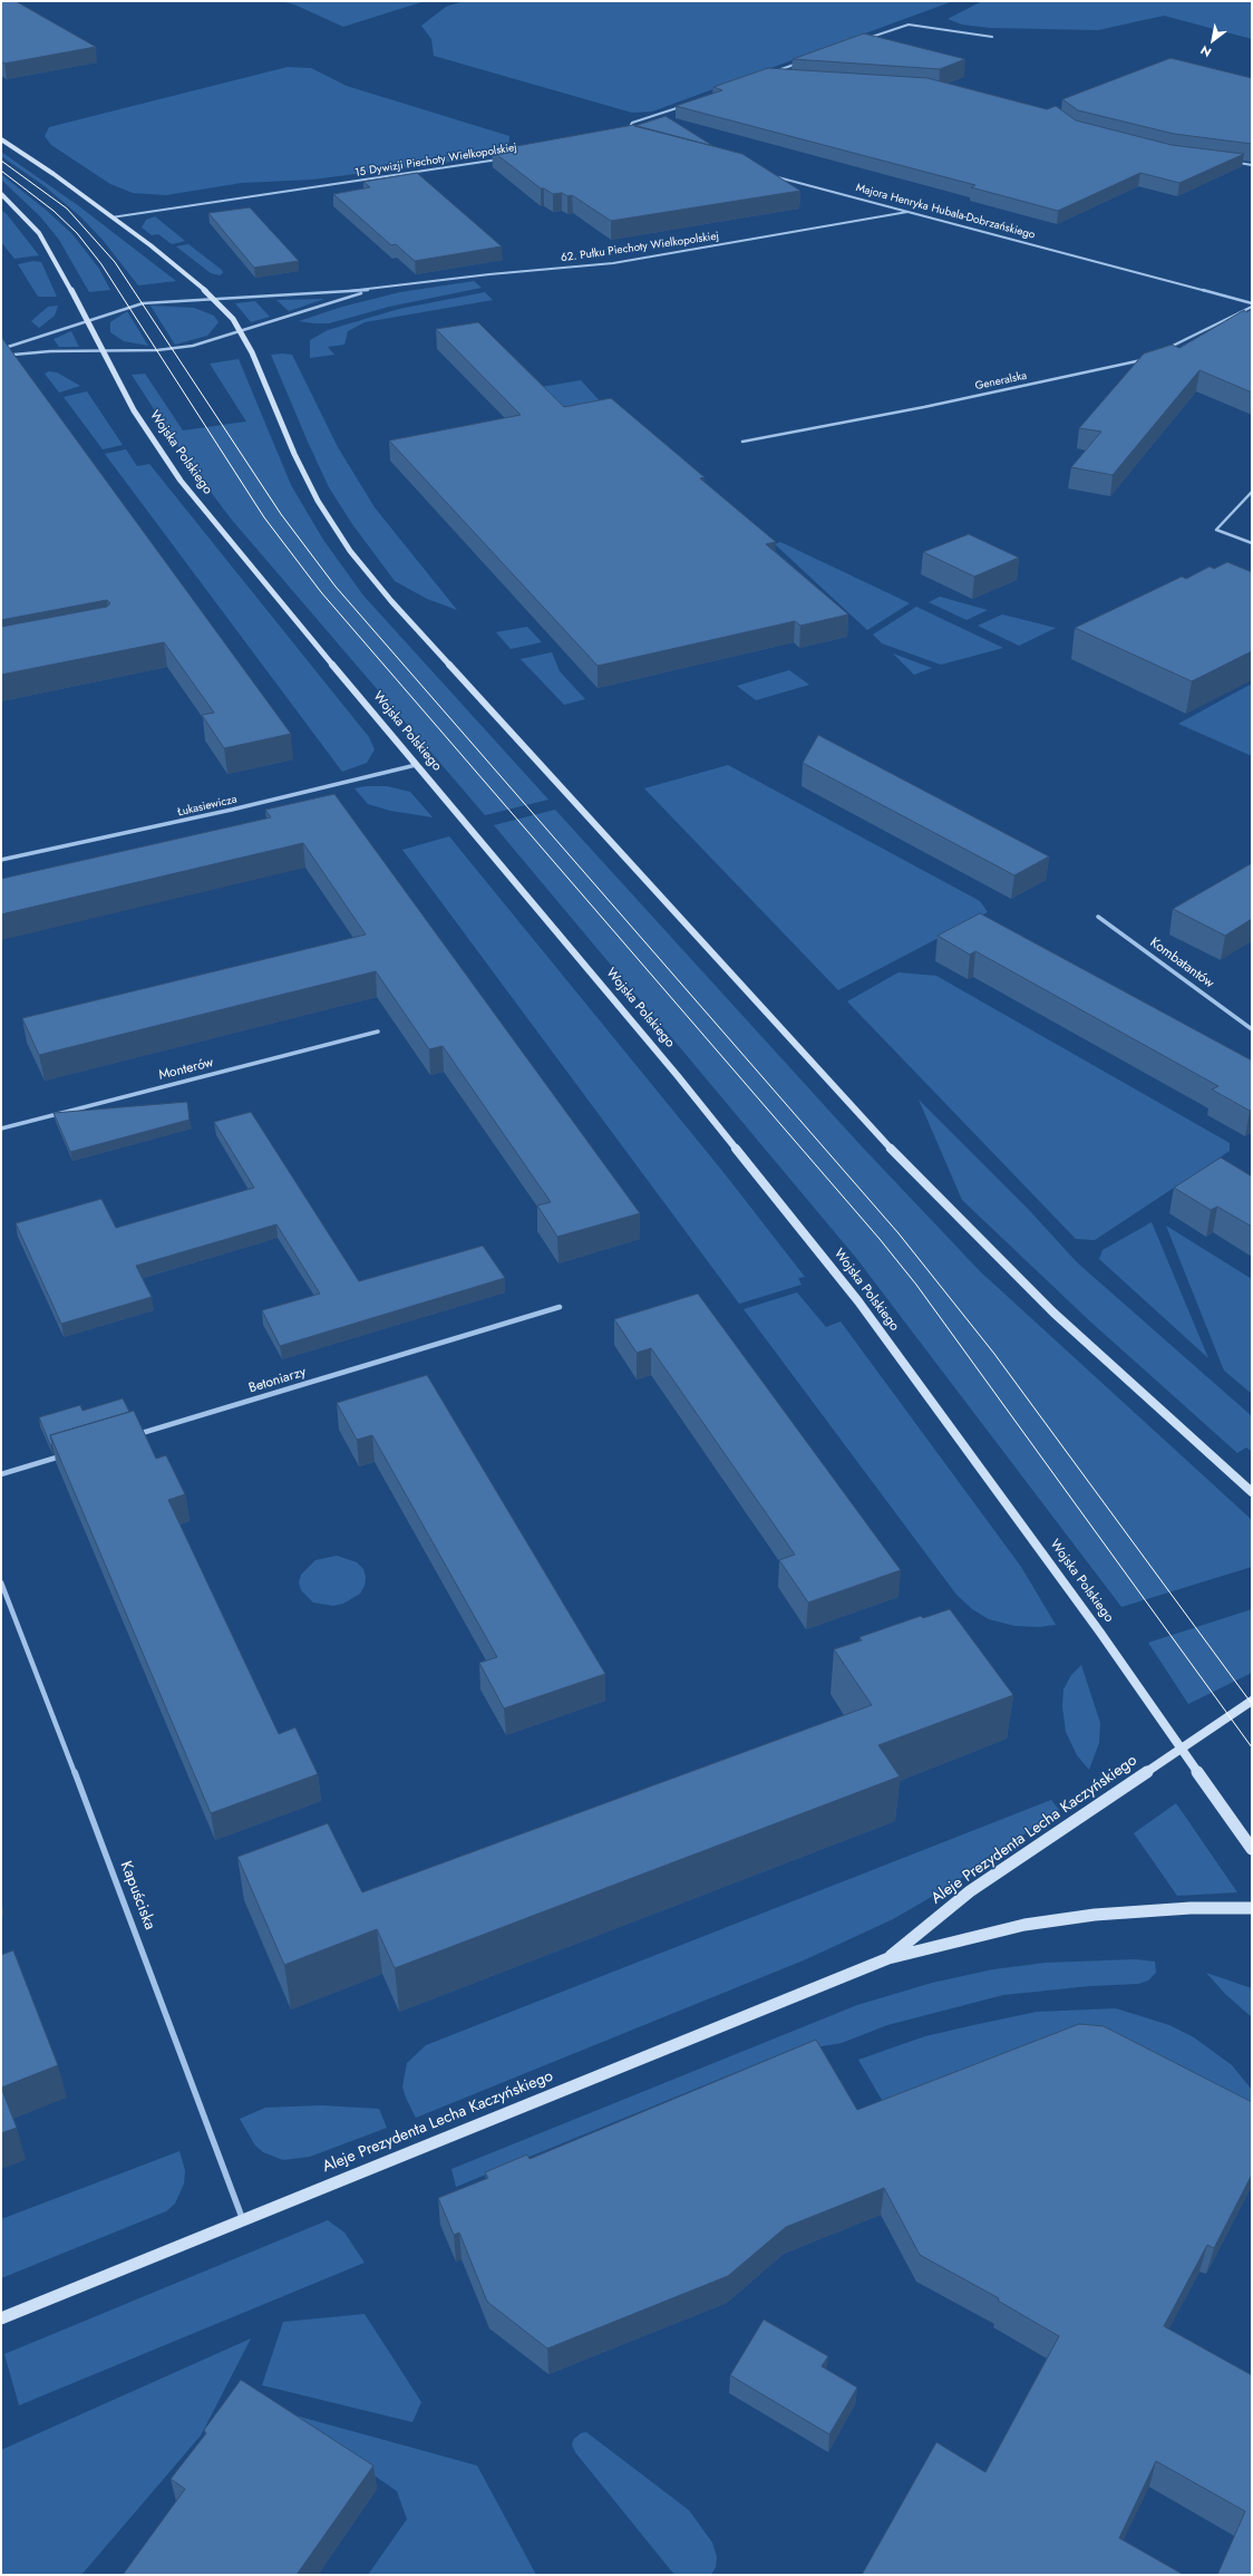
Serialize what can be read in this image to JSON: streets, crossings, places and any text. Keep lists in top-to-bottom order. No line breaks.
{"streets":{"street":["15 Dywizji Piechoty Wielkopolskiej","Majora Henryka Hubala-Dobrzańskiego","62. Pułku Piechoty Wielkopolskiej","Generalska","Wojska Polskiego","Łukasiewicza","Kombatantów","Monterów","Betoniarzy","Aleje Prezydenta Lecha Kaczyńskiego","Kapuściska"]},"crossings":[["Majora Henryka Hubala-Dobrzańskiego","62. Pułku Piechoty Wielkopolskiej"],["Wojska Polskiego","Łukasiewicza"],["Wojska Polskiego","Aleje Prezydenta Lecha Kaczyńskiego"],["Aleje Prezydenta Lecha Kaczyńskiego","Kapuściska"]],"north":"bottom left"}
